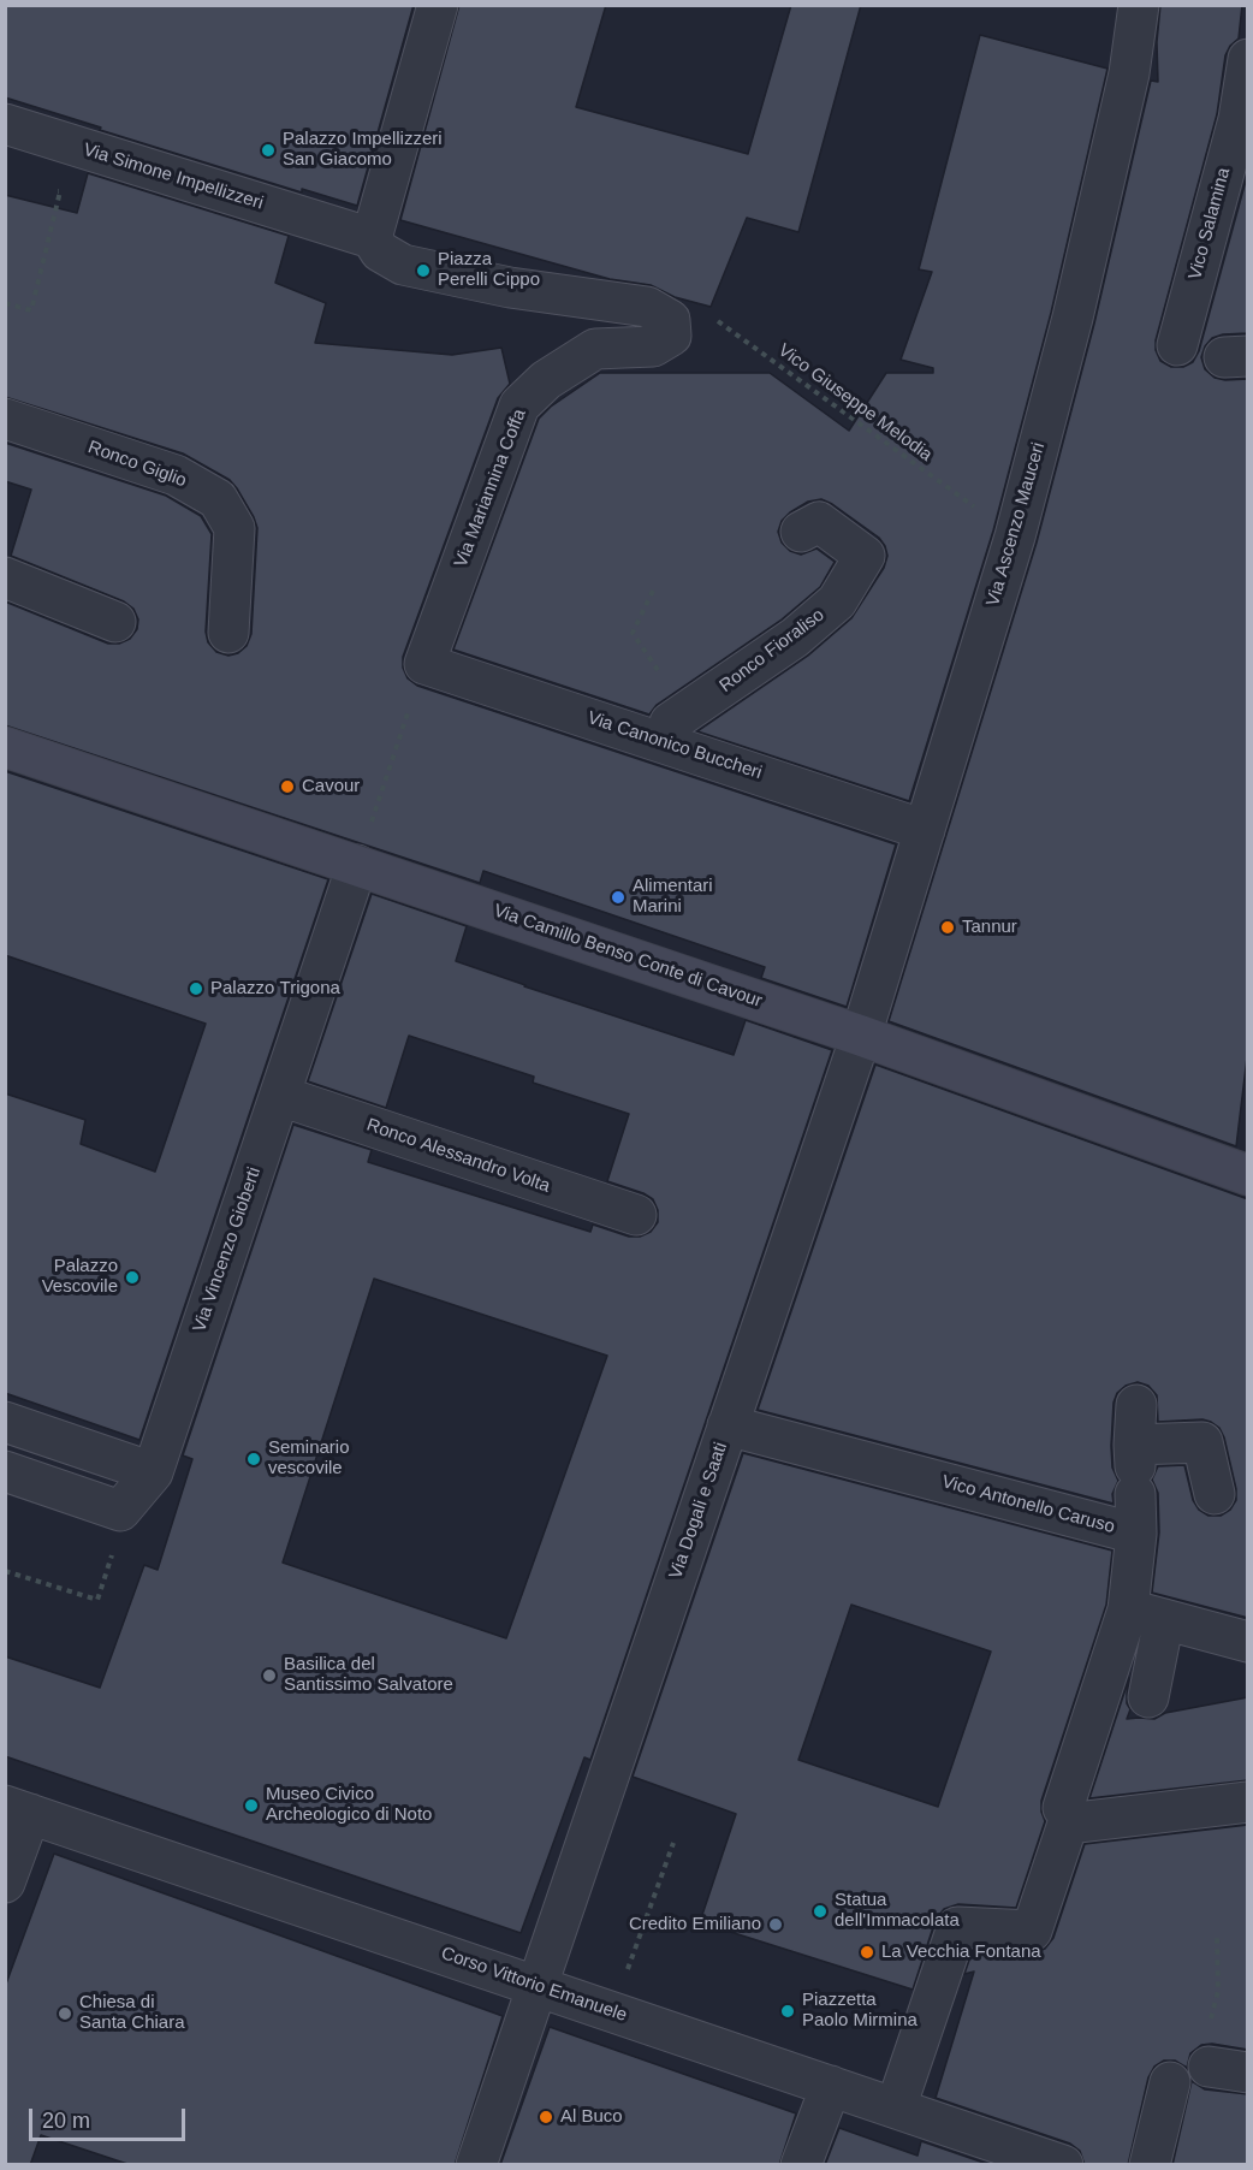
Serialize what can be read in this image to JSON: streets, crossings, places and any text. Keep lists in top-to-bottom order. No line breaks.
{"streets":{"street":["Via Simone Impellizzeri","Vico Salamina","Ronco Giglio","Via Mariannina Coffa","Via Ascenzo Mauceri","Ronco Fioraliso","Via Canonico Buccheri","Via Camillo Benso Conte di Cavour","Ronco Alessandro Volta","Via Vincenzo Gioberti","Vico Antonello Caruso","Via Dogali e Saati","Corso Vittorio Emanuele"],"path":["Vico Giuseppe Melodia"]},"crossings":[["Vico Giuseppe Melodia","Via Mariannina Coffa"],["Vico Giuseppe Melodia","Via Ascenzo Mauceri"],["Via Mariannina Coffa","Via Canonico Buccheri"],["Via Ascenzo Mauceri","Via Canonico Buccheri"],["Via Ascenzo Mauceri","Via Camillo Benso Conte di Cavour"],["Via Ascenzo Mauceri","Via Dogali e Saati"],["Via Camillo Benso Conte di Cavour","Via Vincenzo Gioberti"],["Via Camillo Benso Conte di Cavour","Via Dogali e Saati"],["Ronco Alessandro Volta","Via Vincenzo Gioberti"],["Vico Antonello Caruso","Via Dogali e Saati"],["Via Dogali e Saati","Corso Vittorio Emanuele"]],"places":["Palazzo Impellizzeri San Giacomo","Piazza Perelli Cippo","Cavour","Alimentari Marini","Tannur","Palazzo Trigona","Palazzo Vescovile","Seminario vescovile","Basilica del Santissimo Salvatore","Museo Civico Archeologico di Noto","Statua dell'Immacolata","Credito Emiliano","La Vecchia Fontana","Piazzetta Paolo Mirmina","Chiesa di Santa Chiara","Al Buco"],"scale_bar":"20 m"}
